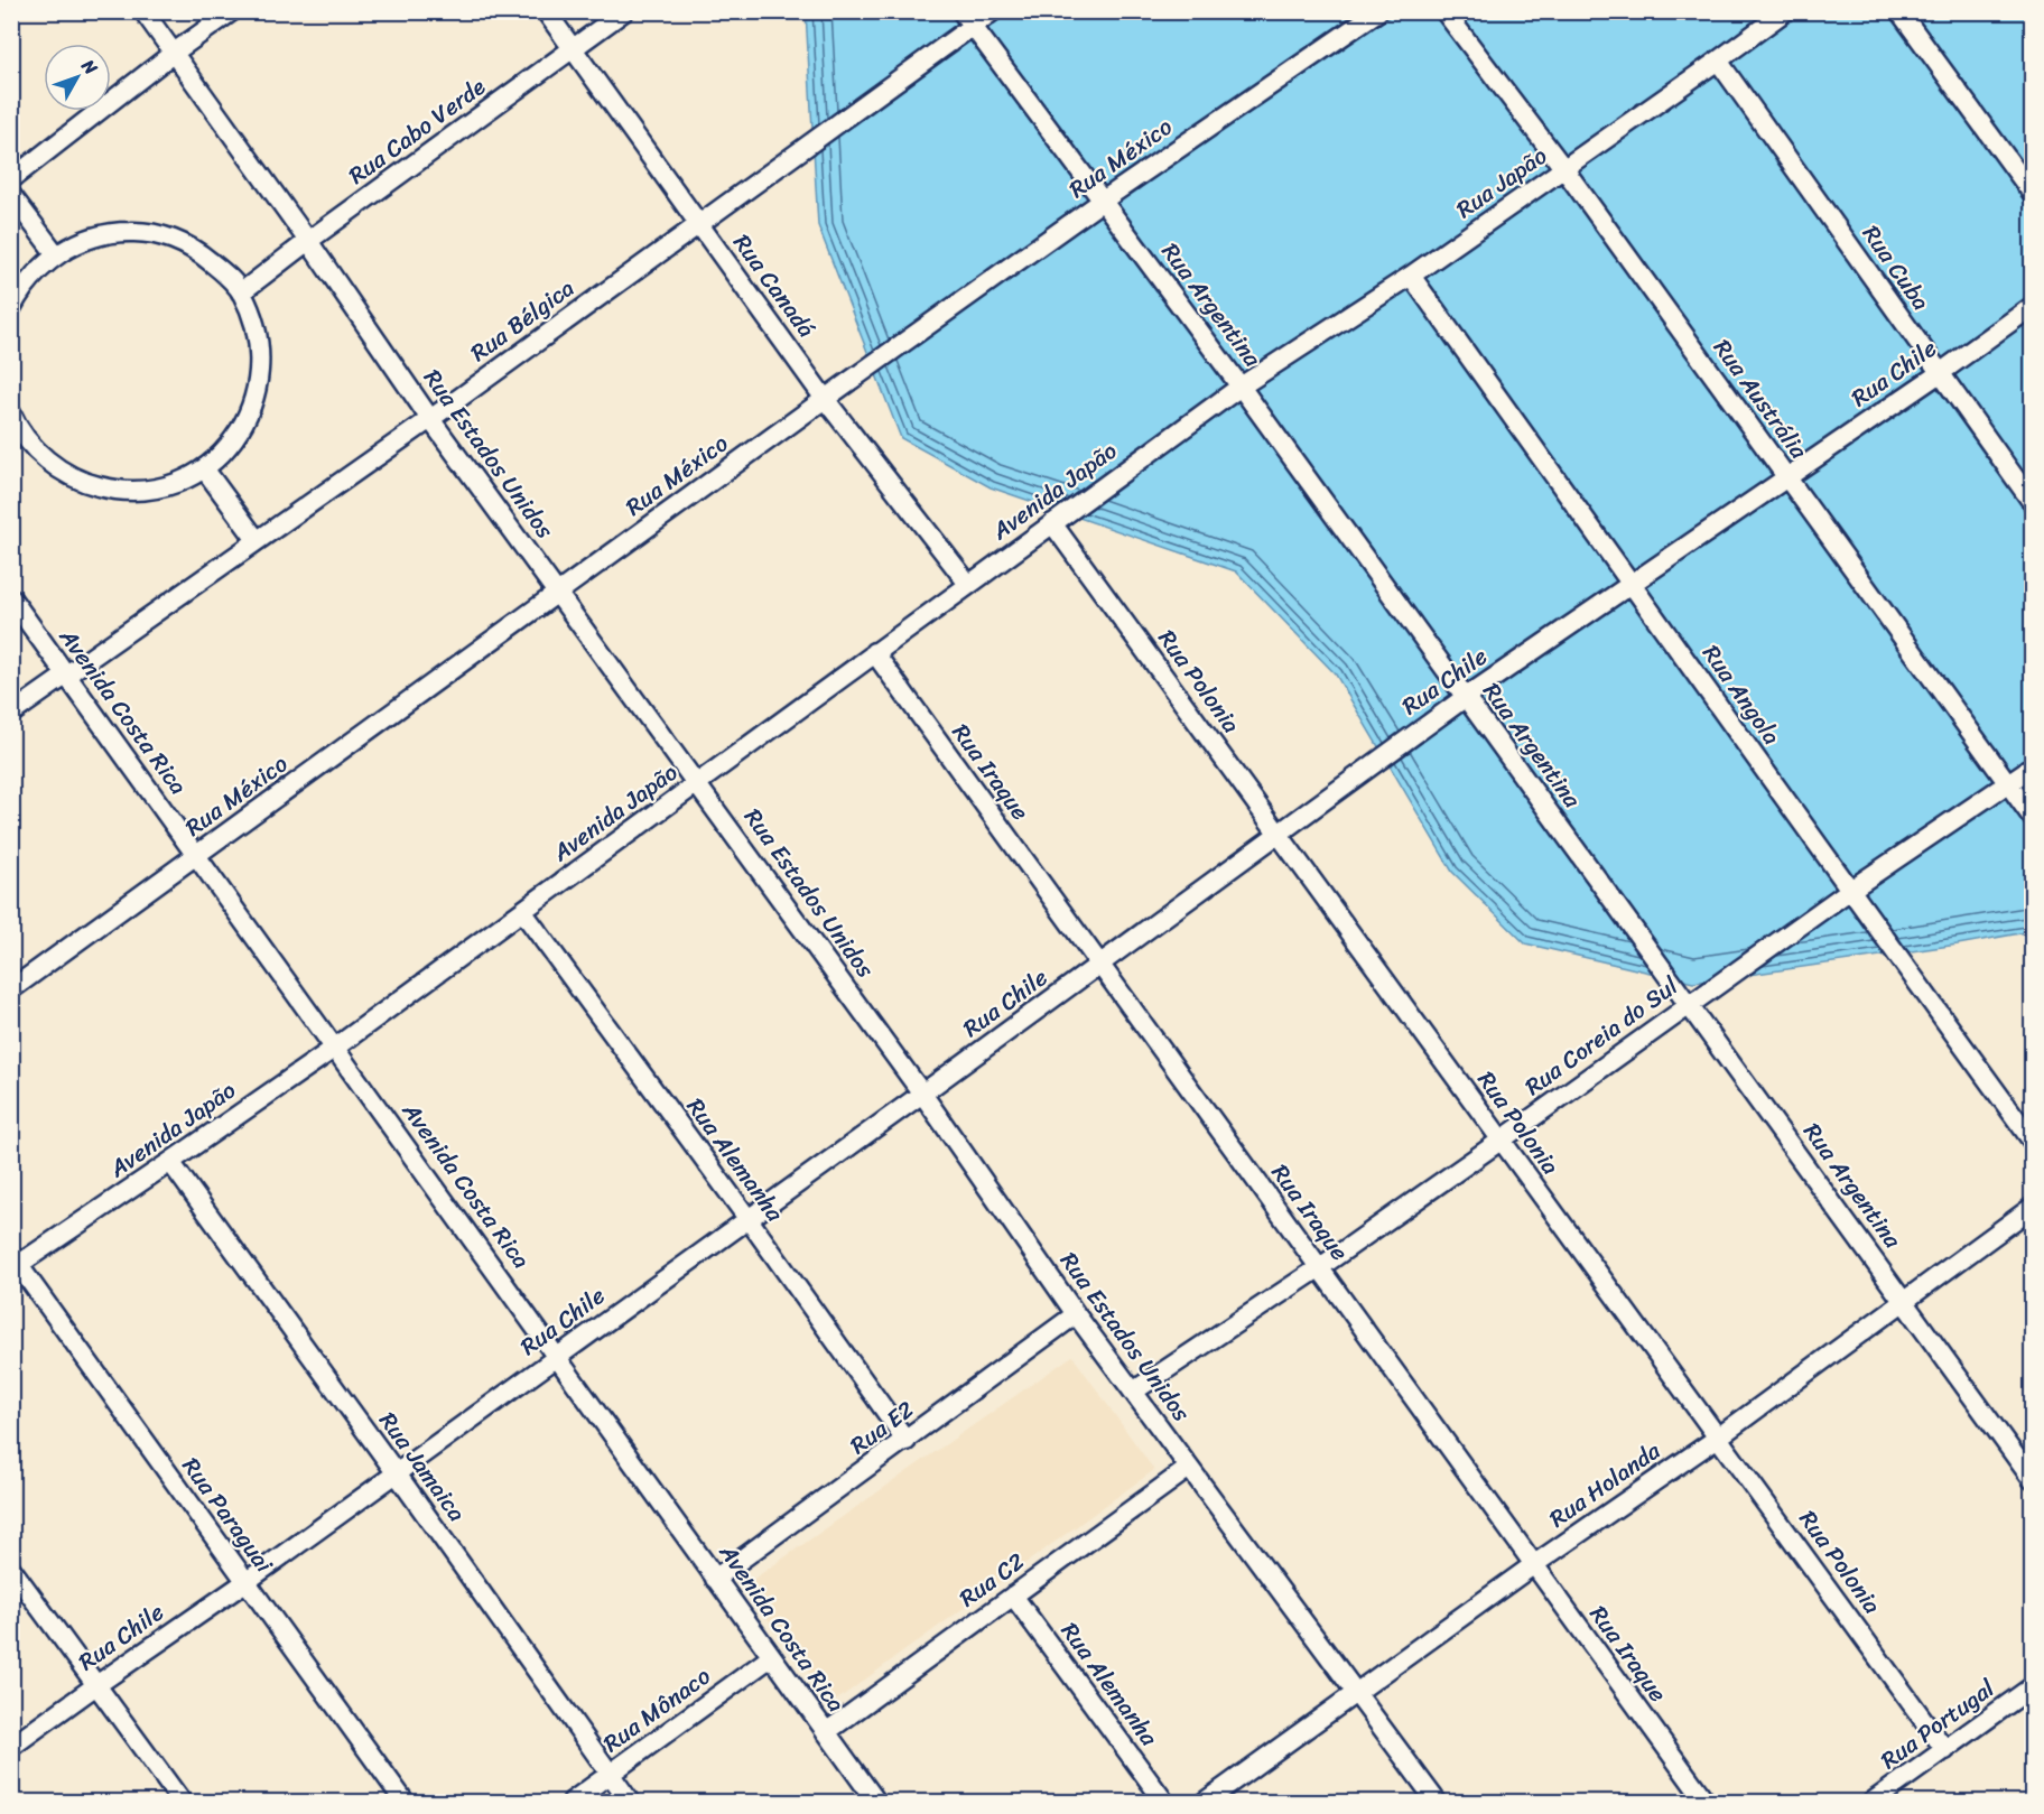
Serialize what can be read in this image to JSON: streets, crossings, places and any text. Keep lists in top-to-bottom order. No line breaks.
{"streets":{"street":["Rua Cabo Verde","Rua México","Rua Japão","Rua Cuba","Rua Canadá","Rua Argentina","Rua Bélgica","Rua Chile","Rua Austrália","Rua Estados Unidos","Avenida Japão","Rua Polonia","Rua Angola","Avenida Costa Rica","Rua Iraque","Rua Coreia do Sul","Rua Alemanha","Rua E2","Rua Jamaica","Rua Holanda","Rua Paraguai","Rua C2","Rua Mônaco","Rua Portugal"]},"crossings":[["Rua Cabo Verde","Rua Canadá"],["Rua Cabo Verde","Rua Estados Unidos"],["Rua México","Rua Canadá"],["Rua México","Rua Argentina"],["Rua México","Rua Estados Unidos"],["Rua México","Avenida Costa Rica"],["Rua Japão","Rua Cuba"],["Rua Japão","Rua Argentina"],["Rua Japão","Rua Austrália"],["Rua Japão","Avenida Japão"],["Rua Japão","Rua Angola"],["Rua Cuba","Rua Chile"],["Rua Canadá","Rua Bélgica"],["Rua Canadá","Avenida Japão"],["Rua Argentina","Rua Bélgica"],["Rua Argentina","Rua Chile"],["Rua Argentina","Avenida Japão"],["Rua Argentina","Rua Coreia do Sul"],["Rua Argentina","Rua Holanda"],["Rua Bélgica","Rua Estados Unidos"],["Rua Bélgica","Avenida Costa Rica"],["Rua Chile","Rua Austrália"],["Rua Chile","Rua Estados Unidos"],["Rua Chile","Rua Polonia"],["Rua Chile","Rua Angola"],["Rua Chile","Avenida Costa Rica"],["Rua Chile","Rua Iraque"],["Rua Chile","Rua Alemanha"],["Rua Chile","Rua Jamaica"],["Rua Chile","Rua Paraguai"],["Rua Austrália","Rua Coreia do Sul"],["Rua Estados Unidos","Avenida Japão"],["Rua Estados Unidos","Rua Coreia do Sul"],["Rua Estados Unidos","Rua E2"],["Rua Estados Unidos","Rua Holanda"],["Rua Estados Unidos","Rua C2"],["Avenida Japão","Rua Polonia"],["Avenida Japão","Avenida Costa Rica"],["Avenida Japão","Rua Iraque"],["Avenida Japão","Rua Alemanha"],["Avenida Japão","Rua Jamaica"],["Avenida Japão","Rua Paraguai"],["Rua Polonia","Rua Coreia do Sul"],["Rua Polonia","Rua Holanda"],["Rua Polonia","Rua Portugal"],["Rua Angola","Rua Coreia do Sul"],["Avenida Costa Rica","Rua E2"],["Avenida Costa Rica","Rua C2"],["Avenida Costa Rica","Rua Mônaco"],["Rua Iraque","Rua Coreia do Sul"],["Rua Iraque","Rua Holanda"],["Rua Alemanha","Rua E2"],["Rua Alemanha","Rua C2"],["Rua Jamaica","Rua Mônaco"]],"north":"top right"}
